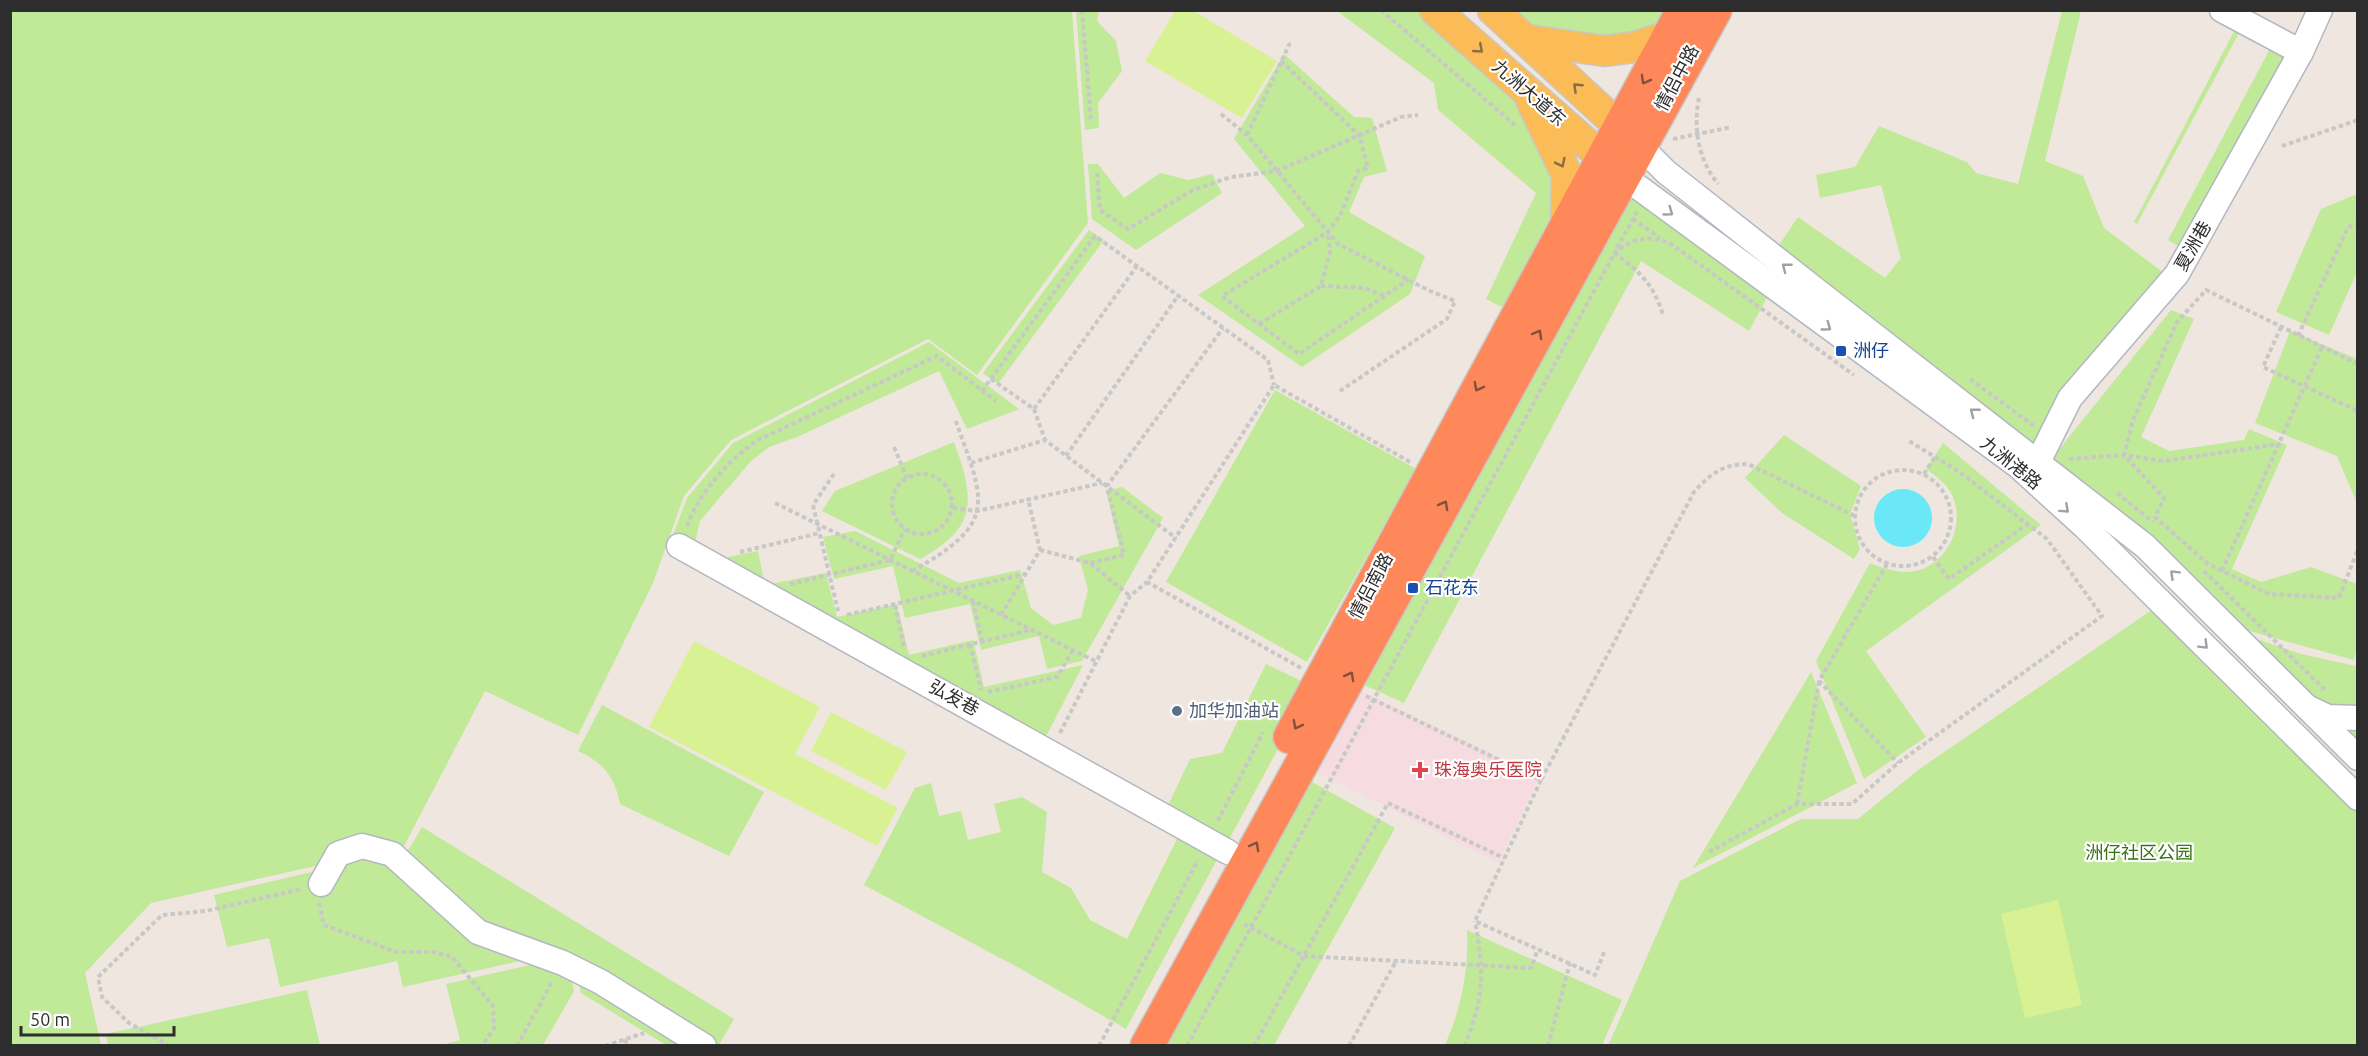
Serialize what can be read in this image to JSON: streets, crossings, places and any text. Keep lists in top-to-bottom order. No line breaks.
{"streets":{"highway":["情侣中路","情侣南路"],"main road":["九洲大道东"],"street":["夏洲巷","九洲港路","弘发巷"]},"crossings":[["情侣中路","九洲大道东"],["情侣中路","九洲港路"],["情侣中路","情侣南路"],["九洲大道东","九洲港路"],["九洲大道东","情侣南路"],["夏洲巷","九洲港路"],["九洲港路","情侣南路"],["情侣南路","弘发巷"]],"parks":["洲仔社区公园"],"places":{"transit":["洲仔","石花东"],"other":["加华加油站"],"health":["珠海奥乐医院"]},"scale_bar":"50 m"}
